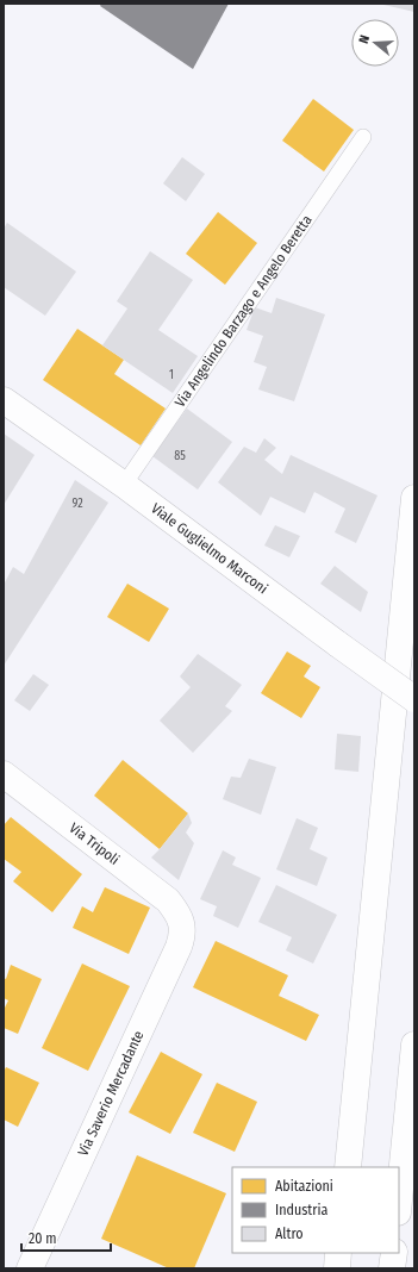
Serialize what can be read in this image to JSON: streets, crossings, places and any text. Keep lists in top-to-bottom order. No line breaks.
{"streets":{"main road":["Viale Guglielmo Marconi","Via Tripoli","Via Saverio Mercadante"],"lane":["Via Angelindo Barzago e Angelo Beretta"]},"crossings":[["Via Angelindo Barzago e Angelo Beretta","Viale Guglielmo Marconi"],["Via Tripoli","Via Saverio Mercadante"]],"house_numbers":["1","85","92"],"legend":["Abitazioni","Industria","Altro"],"scale_bar":"20 m","north":"left"}
